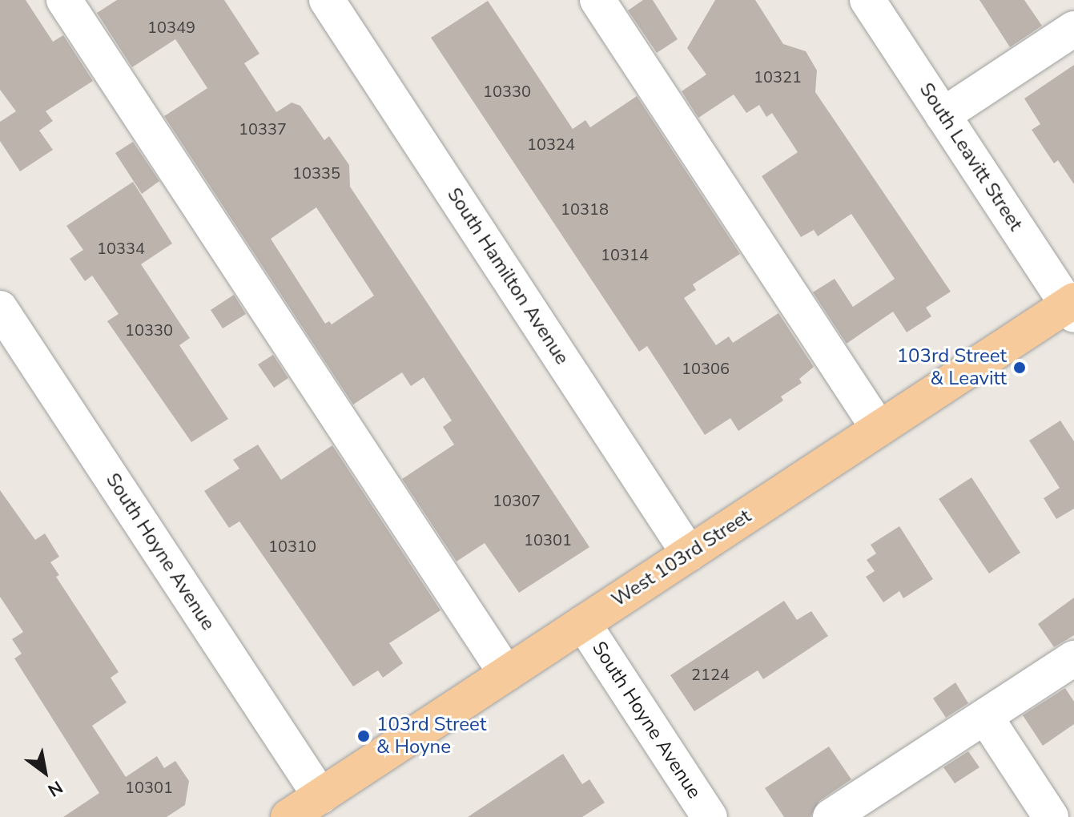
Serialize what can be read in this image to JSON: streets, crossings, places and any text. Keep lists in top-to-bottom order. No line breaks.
{"streets":{"main road":["West 103rd Street"],"street":["South Leavitt Street","South Hamilton Avenue","South Hoyne Avenue"]},"crossings":[["South Leavitt Street","West 103rd Street"],["South Hamilton Avenue","West 103rd Street"],["South Hoyne Avenue","West 103rd Street"]],"places":["103rd Street & Leavitt","103rd Street & Hoyne"],"house_numbers":["10349","10321","10330","10337","10324","10335","10318","10334","10314","10330","10306","10307","10301","10310","2124","10301"],"north":"bottom right"}
